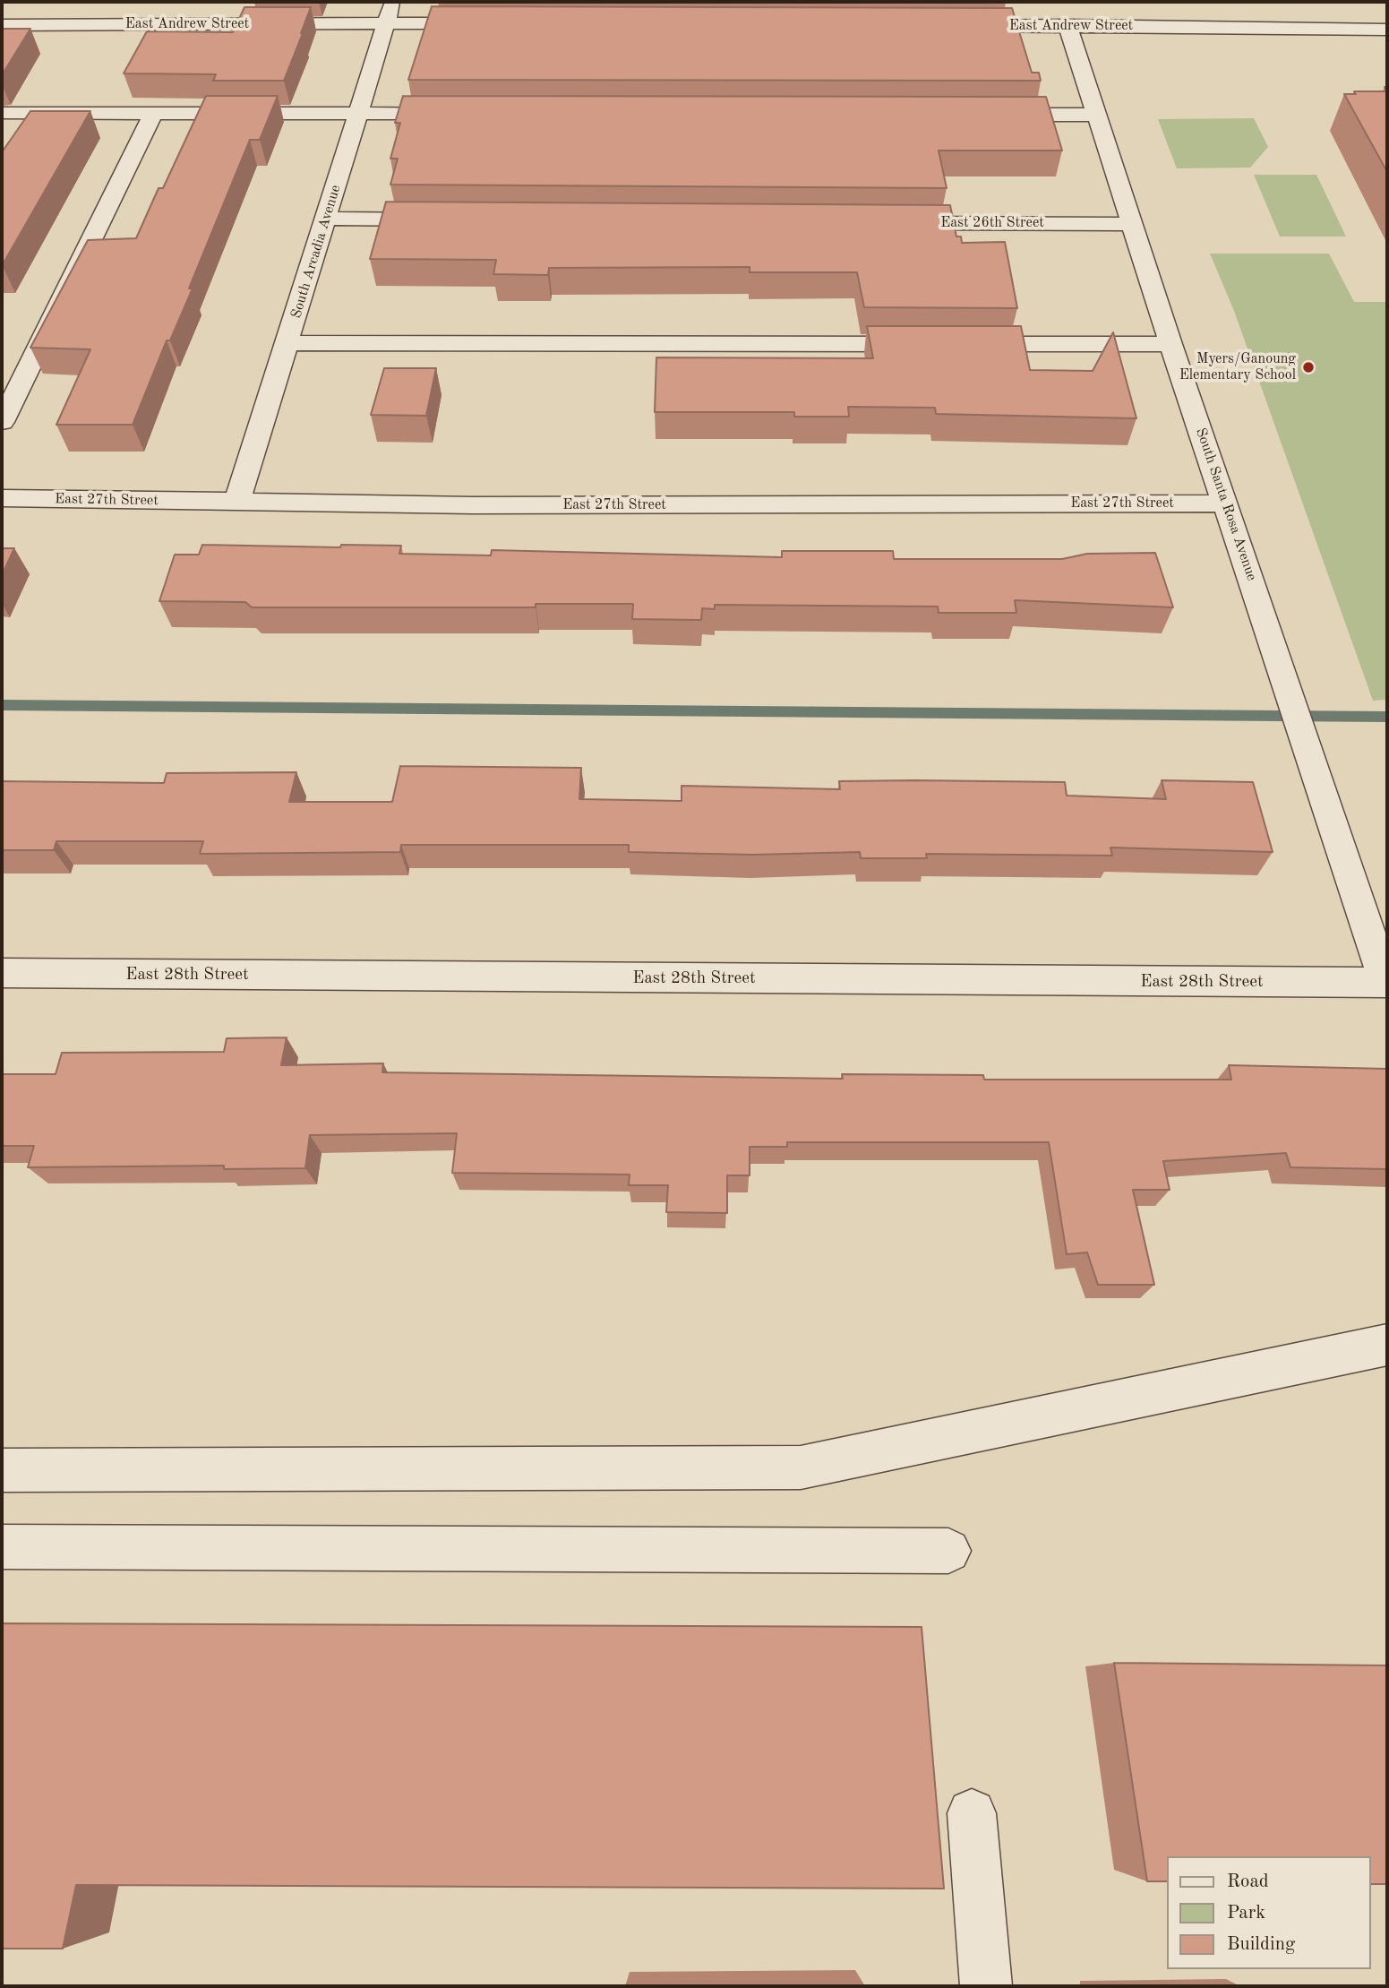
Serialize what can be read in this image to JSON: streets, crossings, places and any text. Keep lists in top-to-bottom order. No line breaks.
{"streets":{"street":["East Andrew Street","East 26th Street","South Arcadia Avenue","East 27th Street","South Santa Rosa Avenue","East 28th Street"]},"crossings":[["East Andrew Street","South Arcadia Avenue"],["East Andrew Street","South Santa Rosa Avenue"],["East 26th Street","South Santa Rosa Avenue"],["South Arcadia Avenue","East 27th Street"],["East 27th Street","South Santa Rosa Avenue"],["South Santa Rosa Avenue","East 28th Street"]],"places":["Myers/Ganoung Elementary School"],"legend":["Road","Park","Building"]}
